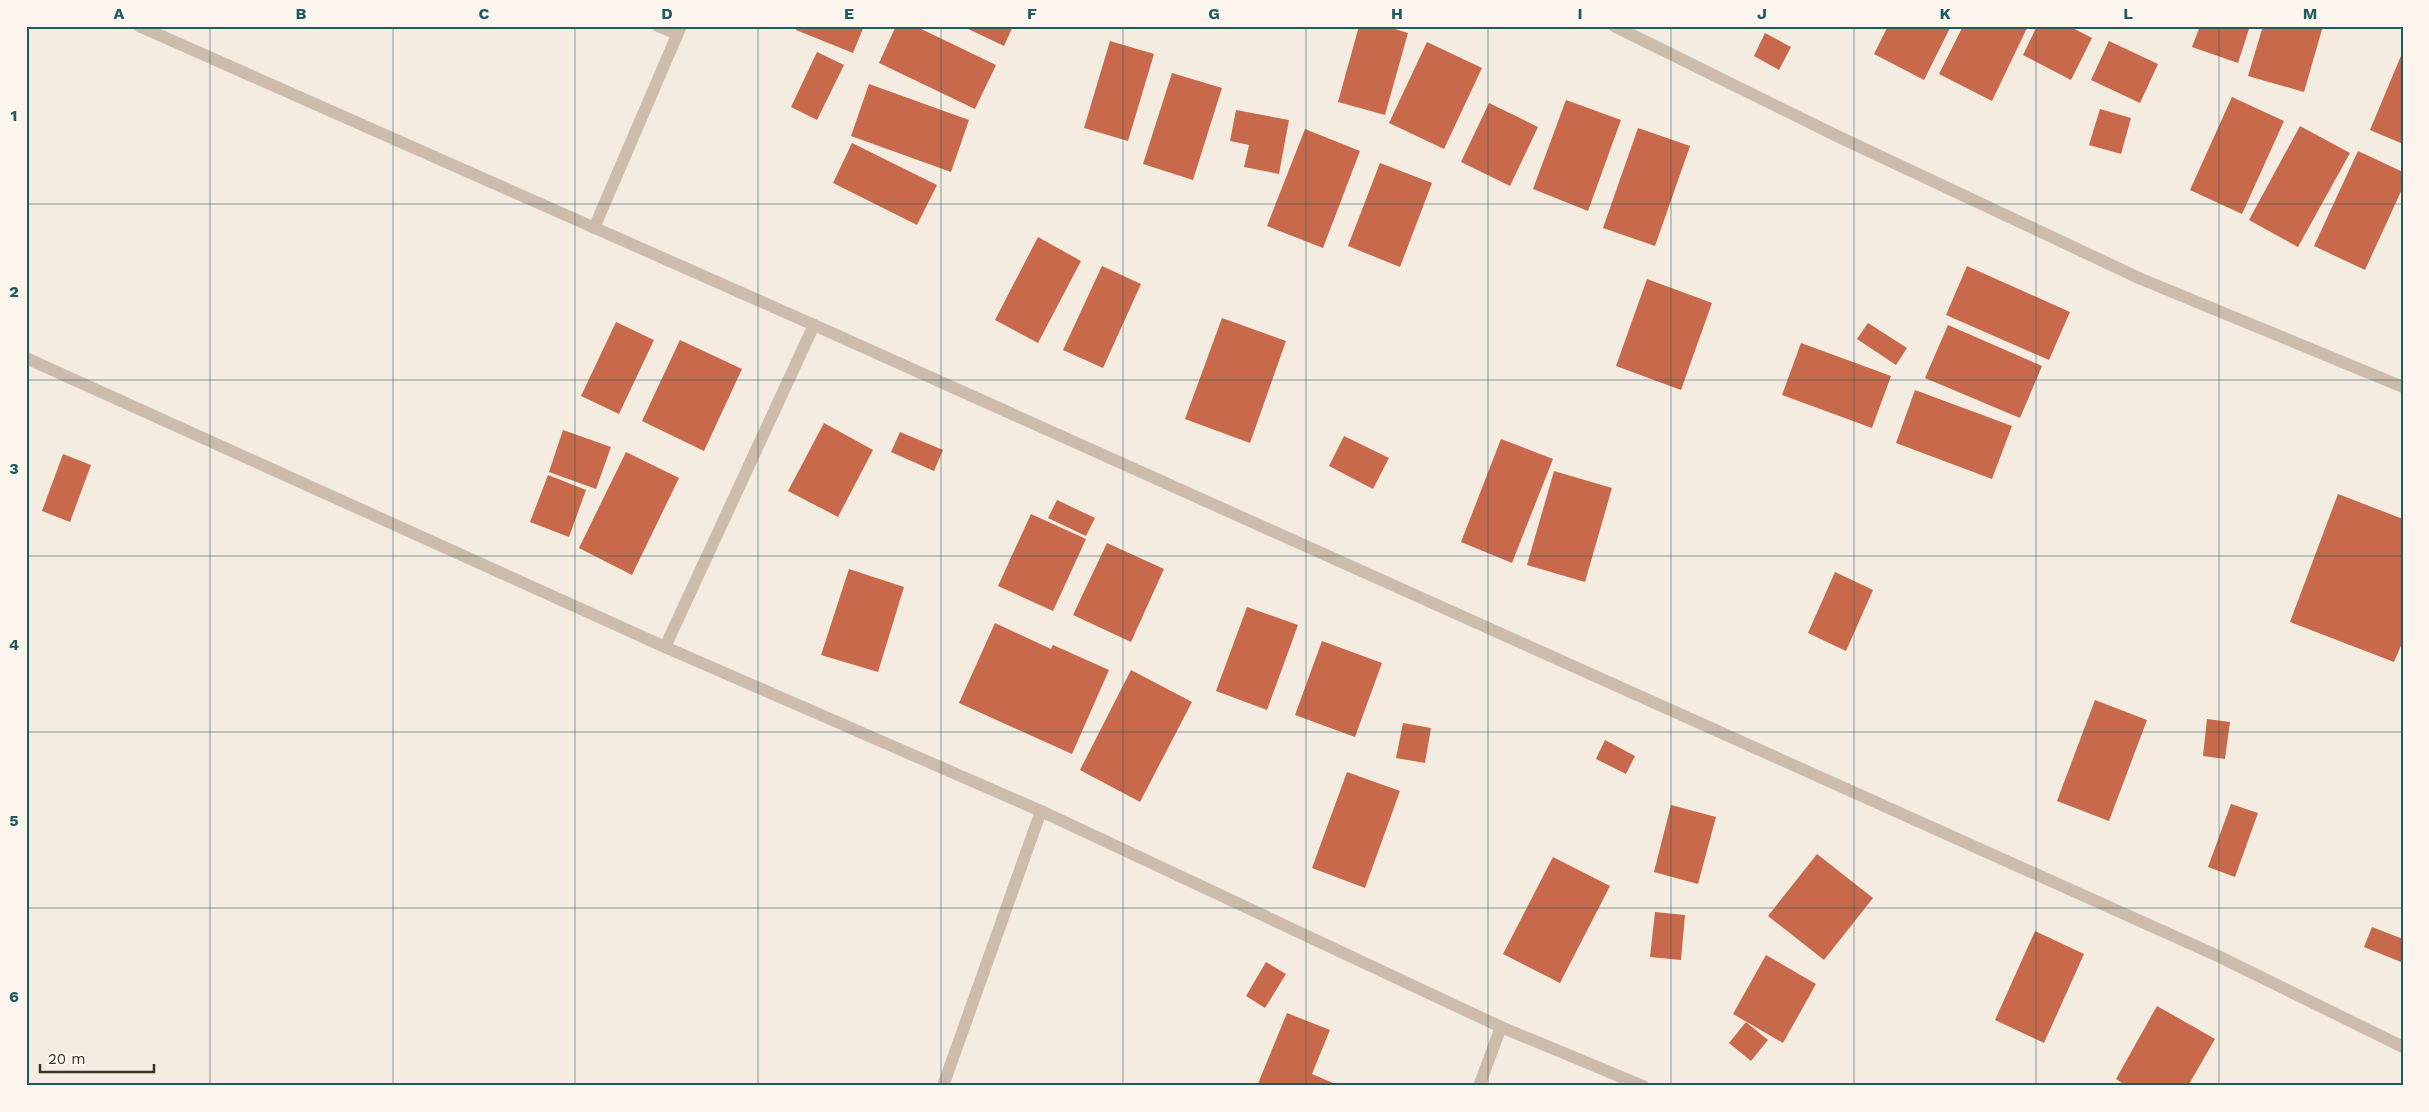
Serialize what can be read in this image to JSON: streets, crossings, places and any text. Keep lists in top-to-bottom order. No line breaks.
{"scale_bar":"20 m","grid":{"columns":["A","B","C","D","E","F","G","H","I","J","K","L","M"],"rows":["1","2","3","4","5","6"]}}
